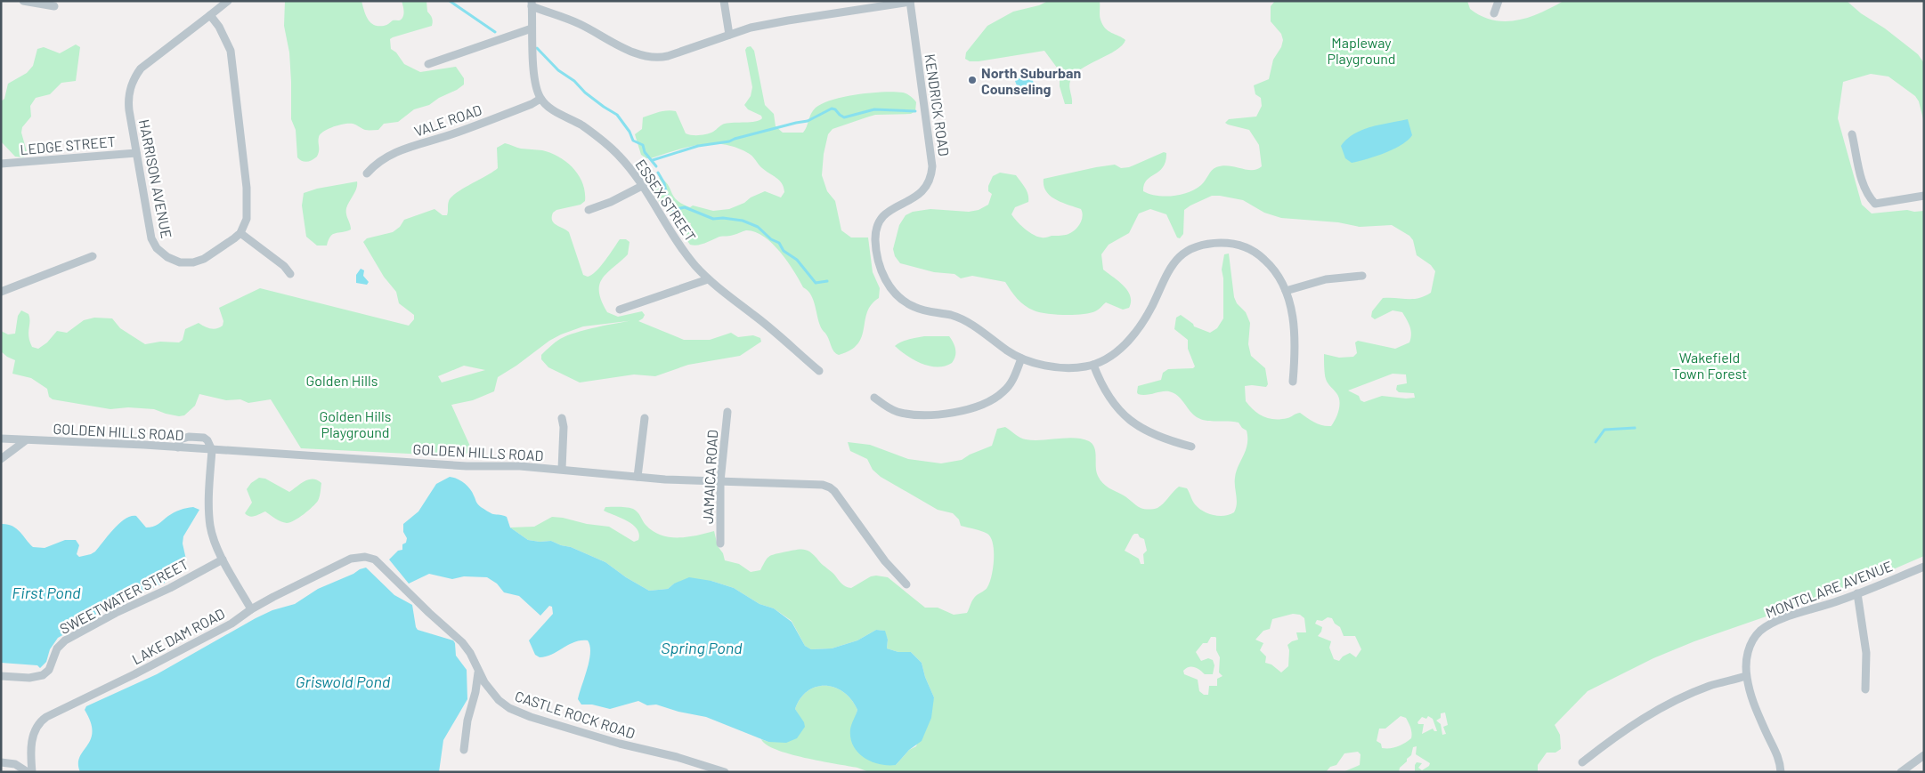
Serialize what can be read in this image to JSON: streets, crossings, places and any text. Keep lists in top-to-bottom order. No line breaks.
{"streets":{"street":["KENDRICK ROAD","VALE ROAD","LEDGE STREET","HARRISON AVENUE","ESSEX STREET","GOLDEN HILLS ROAD","JAMAICA ROAD","MONTCLARE AVENUE","SWEETWATER STREET","LAKE DAM ROAD","CASTLE ROCK ROAD"]},"crossings":[["VALE ROAD","ESSEX STREET"],["LEDGE STREET","HARRISON AVENUE"],["GOLDEN HILLS ROAD","JAMAICA ROAD"],["LAKE DAM ROAD","CASTLE ROCK ROAD"]],"water":["First Pond","Spring Pond","Griswold Pond"],"parks":["Mapleway Playground","Wakefield Town Forest","Golden Hills","Golden Hills Playground"],"places":["North Suburban Counseling"]}
